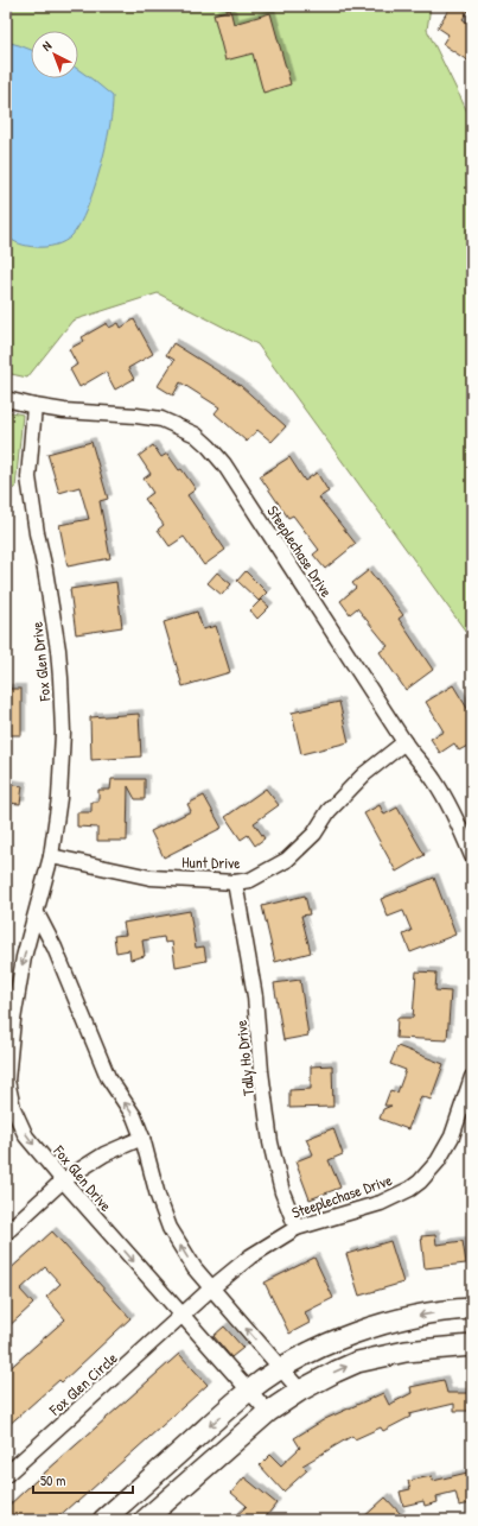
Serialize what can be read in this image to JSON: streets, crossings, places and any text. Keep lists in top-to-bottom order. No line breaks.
{"streets":{"street":["Steeplechase Drive","Fox Glen Drive","Hunt Drive","Tally Ho Drive","Fox Glen Circle"]},"crossings":[["Steeplechase Drive","Fox Glen Drive"],["Steeplechase Drive","Hunt Drive"],["Steeplechase Drive","Tally Ho Drive"],["Steeplechase Drive","Fox Glen Circle"],["Fox Glen Drive","Hunt Drive"],["Fox Glen Drive","Fox Glen Circle"],["Hunt Drive","Tally Ho Drive"]],"scale_bar":"50 m","north":"top left"}
